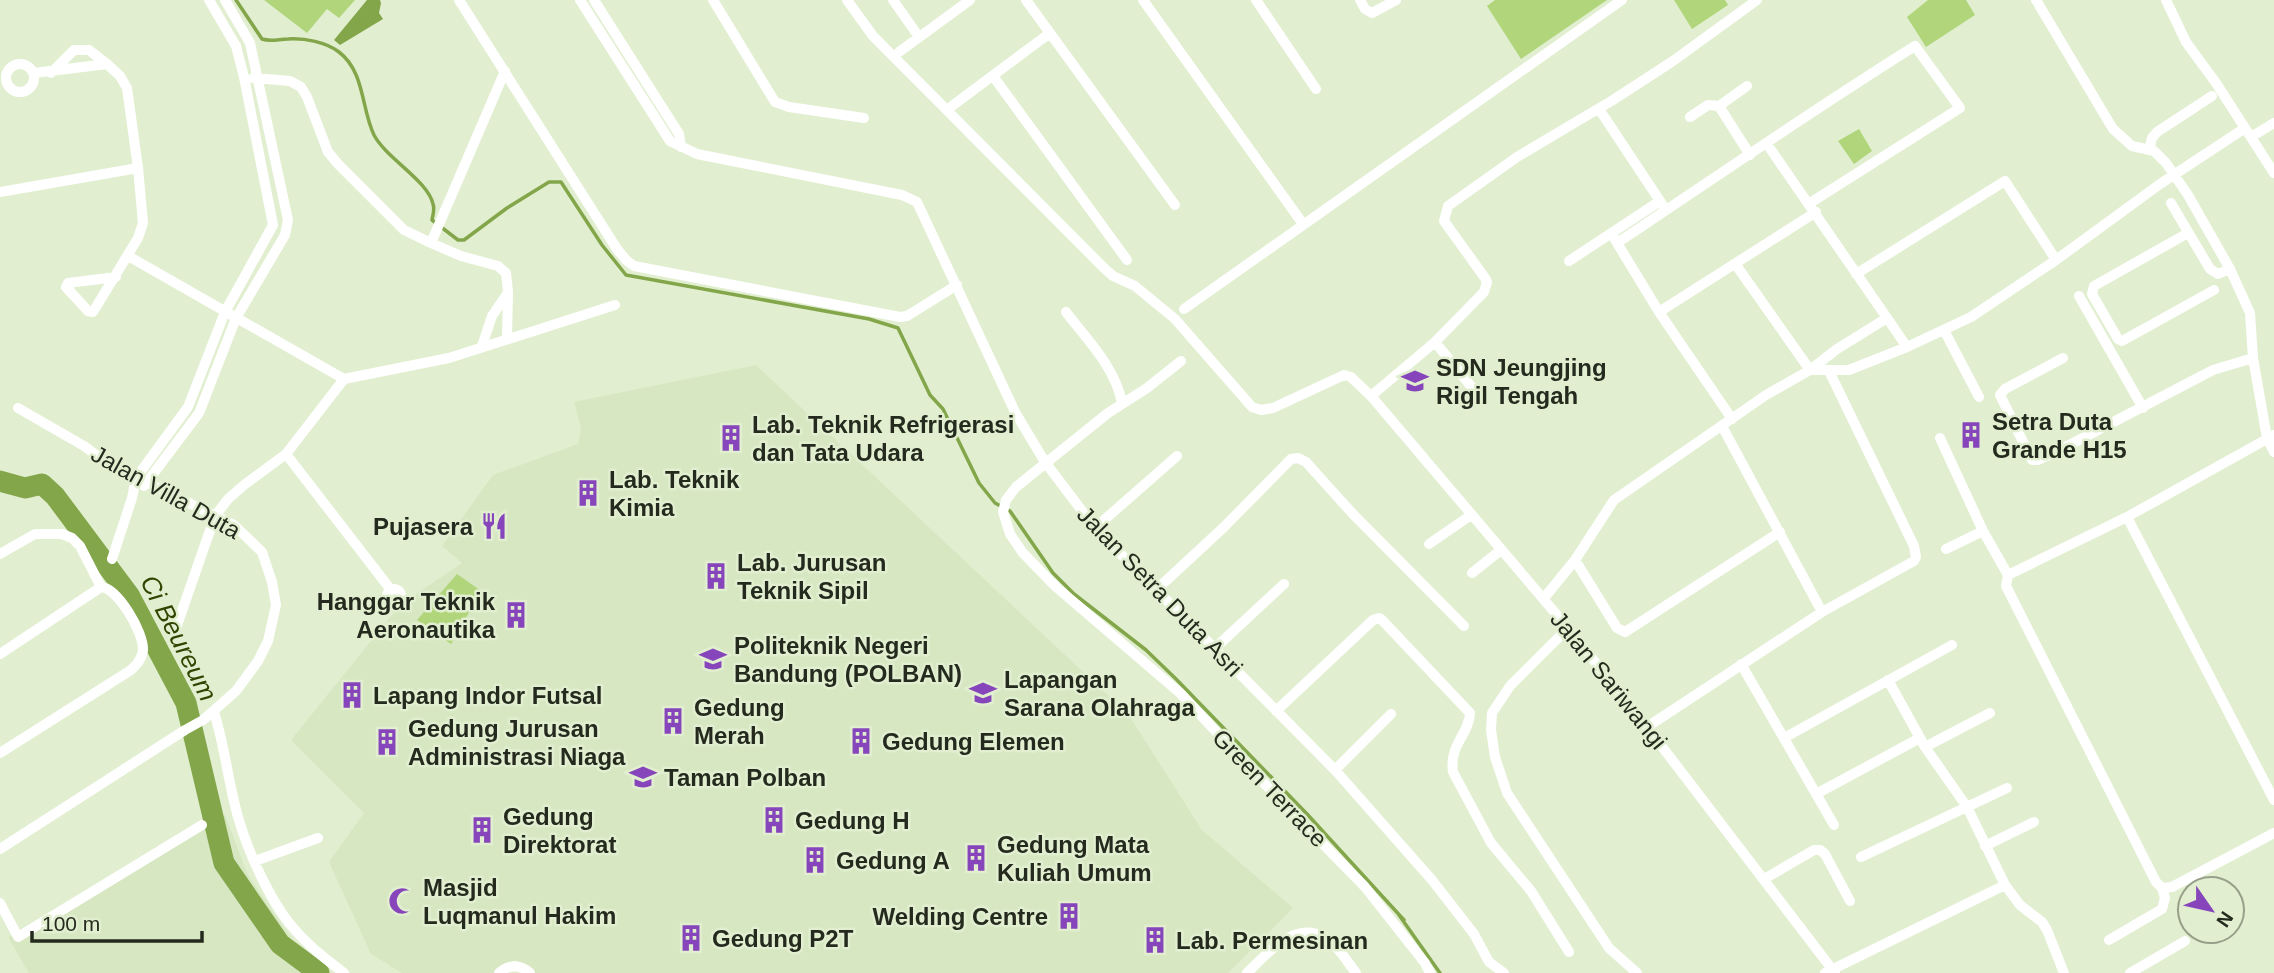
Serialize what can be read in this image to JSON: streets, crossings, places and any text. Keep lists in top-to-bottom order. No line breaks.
{"streets":{"street":["Jalan Villa Duta","Jalan Setra Duta Asri","Jalan Sariwangi","Green Terrace"]},"crossings":[["Jalan Setra Duta Asri","Green Terrace"]],"water":["Ci Beureum"],"places":{"school or university":["SDN Jeungjing Rigil Tengah","Politeknik Negeri Bandung (POLBAN)","Lapangan Sarana Olahraga","Taman Polban"],"building":["Setra Duta Grande H15","Lab. Teknik Refrigerasi dan Tata Udara","Lab. Teknik Kimia","Lab. Jurusan Teknik Sipil","Hanggar Teknik Aeronautika","Lapang Indor Futsal","Gedung Merah","Gedung Elemen","Gedung Jurusan Administrasi Niaga","Gedung H","Gedung Direktorat","Gedung Mata Kuliah Umum","Gedung A","Welding Centre","Gedung P2T","Lab. Permesinan"],"restaurant":["Pujasera"],"mosque":["Masjid Luqmanul Hakim"]},"scale_bar":"100 m","north":"bottom right"}
